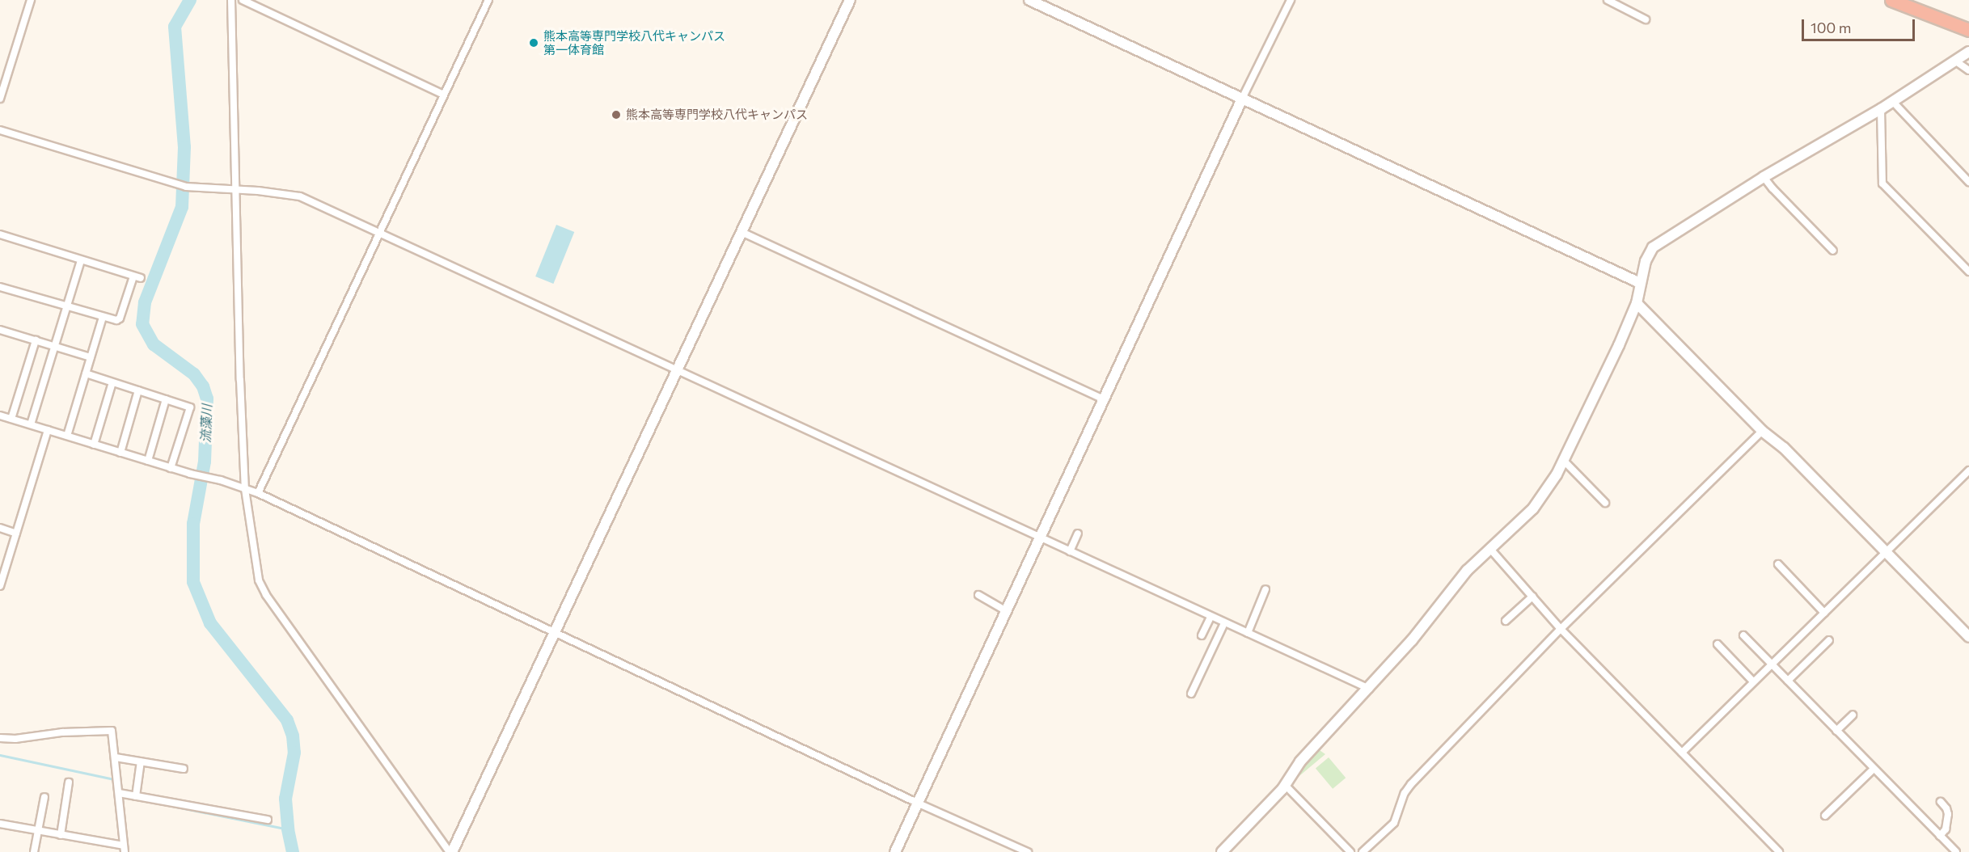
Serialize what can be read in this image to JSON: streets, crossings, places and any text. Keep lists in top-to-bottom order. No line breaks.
{"water":["流藻川"],"places":["熊本高等専門学校八代キャンパス 第一体育館","熊本高等専門学校八代キャンパス"],"scale_bar":"100 m"}
